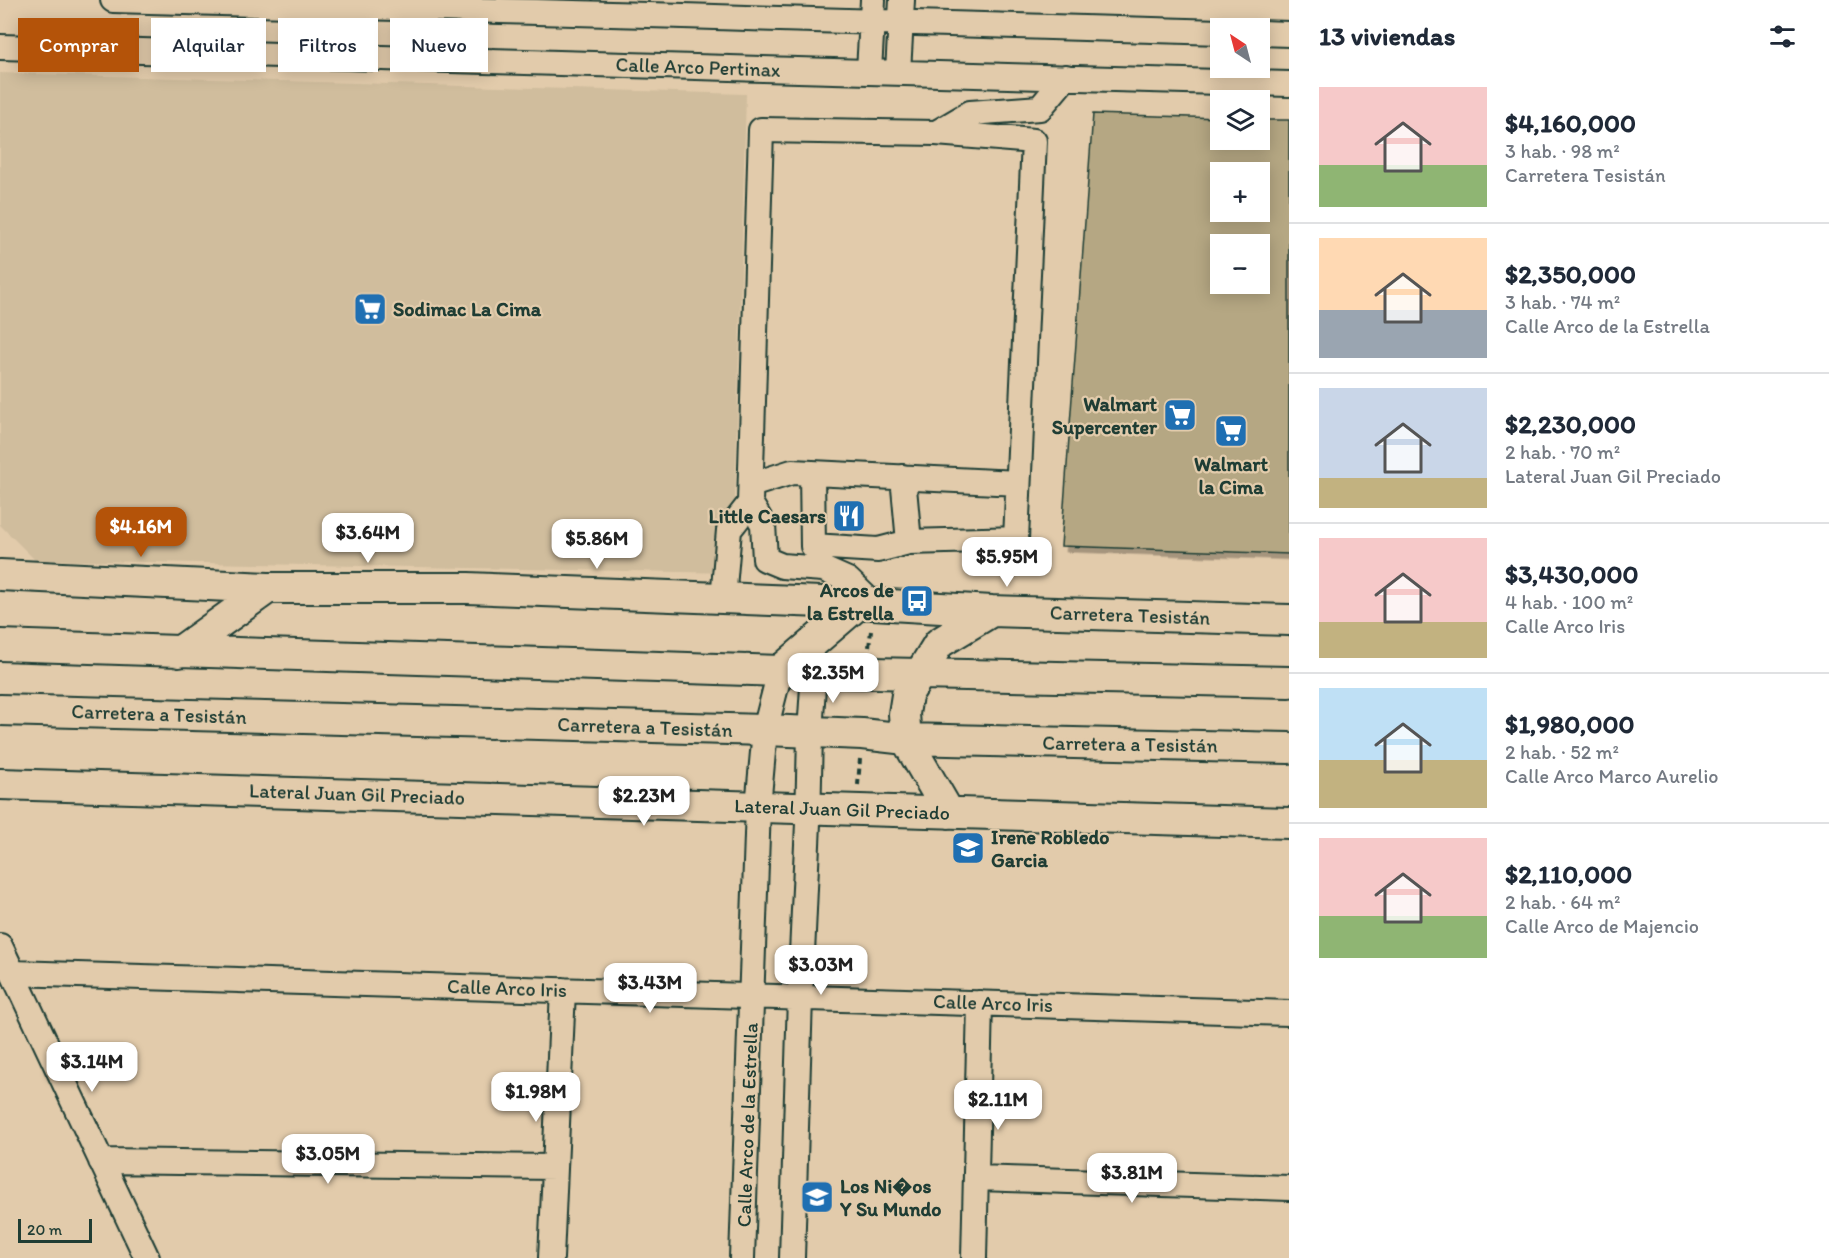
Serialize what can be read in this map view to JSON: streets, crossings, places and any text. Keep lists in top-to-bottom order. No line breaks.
{"streets":{"main road":["Carretera Tesistán","Carretera a Tesistán","Lateral Juan Gil Preciado"],"street":["Calle Arco Pertinax","Calle Arco Iris","Calle Arco de la Estrella"]},"crossings":[["Carretera a Tesistán","Calle Arco de la Estrella"],["Lateral Juan Gil Preciado","Calle Arco de la Estrella"],["Calle Arco Iris","Calle Arco de la Estrella"]],"places":{"supermarket":["Sodimac La Cima","Walmart Supercenter","Walmart la Cima"],"restaurant":["Little Caesars"],"bus stop":["Arcos de la Estrella"],"school or university":["Irene Robledo Garcia","Los Ni�os Y Su Mundo"]},"scale_bar":"20 m","north":"top left","page":{"heading":"13 viviendas","map_buttons":["+","−"],"chip":["Comprar","Alquilar","Filtros","Nuevo"],"list":[{"name":"$4,160,000","note":"3 hab. · 98 m² · Carretera Tesistán"},{"name":"$2,350,000","note":"3 hab. · 74 m² · Calle Arco de la Estrella"},{"name":"$2,230,000","note":"2 hab. · 70 m² · Lateral Juan Gil Preciado"},{"name":"$3,430,000","note":"4 hab. · 100 m² · Calle Arco Iris"},{"name":"$1,980,000","note":"2 hab. · 52 m² · Calle Arco Marco Aurelio"},{"name":"$2,110,000","note":"2 hab. · 64 m² · Calle Arco de Majencio"}],"price":["$4.16M","$3.64M","$5.86M","$5.95M","$2.35M","$2.23M","$3.03M","$3.43M","$3.14M","$1.98M","$2.11M","$3.05M","$3.81M"],"scale":"20 m"}}
